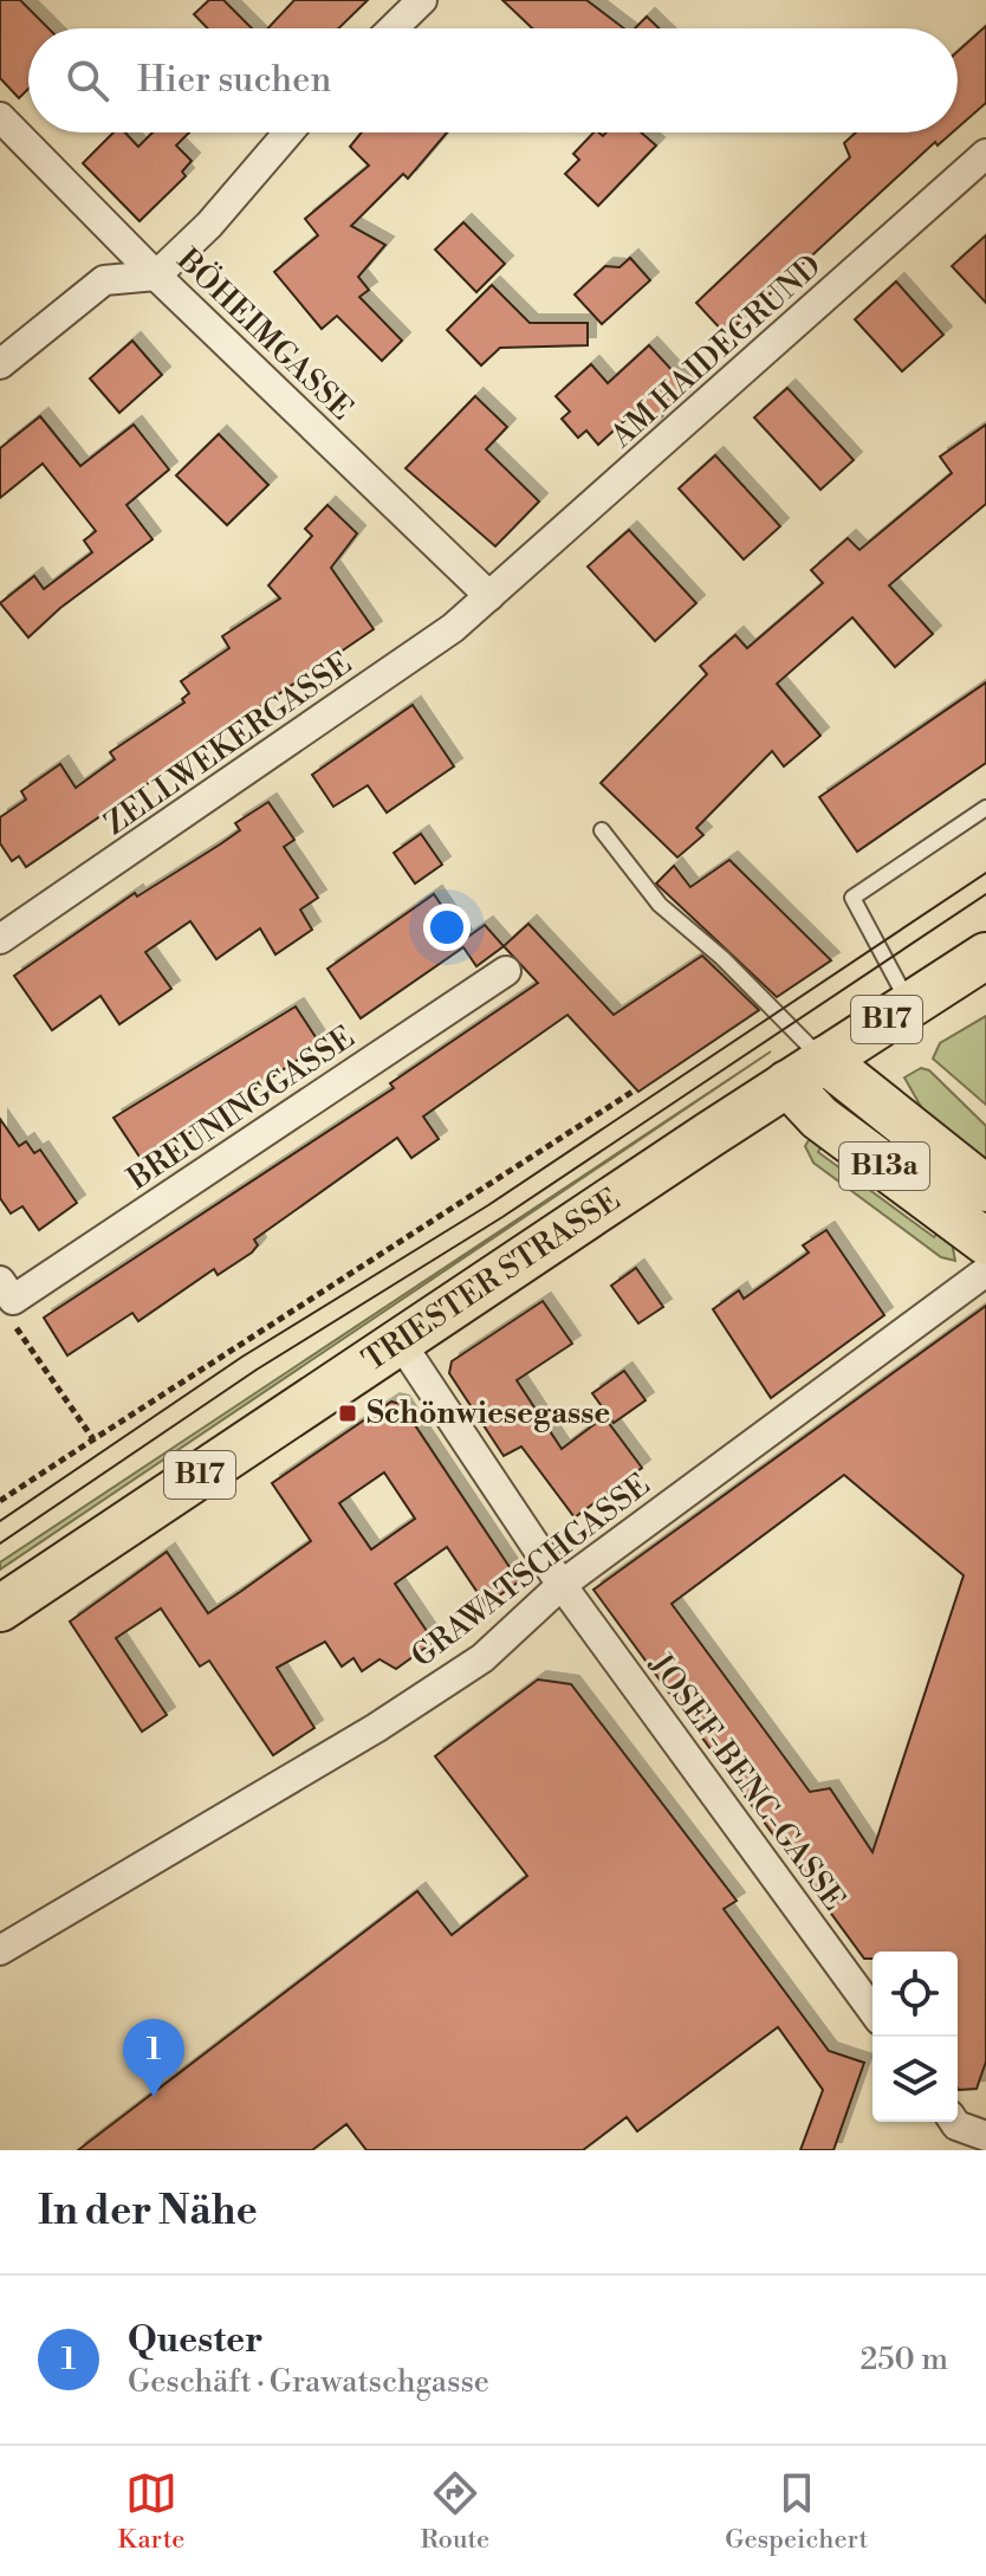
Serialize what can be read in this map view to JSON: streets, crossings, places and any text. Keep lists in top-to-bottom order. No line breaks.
{"streets":{"main road":["B17","B13a","TRIESTER STRASSE"],"street":["BÖHEIMGASSE","AM HAIDEGRUND","ZELLWEKERGASSE","BREUNINGGASSE","GRAWATSCHGASSE","JOSEF-BENC-GASSE"]},"crossings":[["BÖHEIMGASSE","AM HAIDEGRUND"],["BÖHEIMGASSE","ZELLWEKERGASSE"],["AM HAIDEGRUND","ZELLWEKERGASSE"],["B13a","TRIESTER STRASSE"],["GRAWATSCHGASSE","JOSEF-BENC-GASSE"]],"places":{"transit":["Schönwiesegasse"]},"page":{"search":"Hier suchen","pins":"1","heading":"In der Nähe","list":[{"mark":"1","name":"Quester","note":"Geschäft · Grawatschgasse","value":"250 m"}],"nav":["Karte","Route","Gespeichert"]}}
